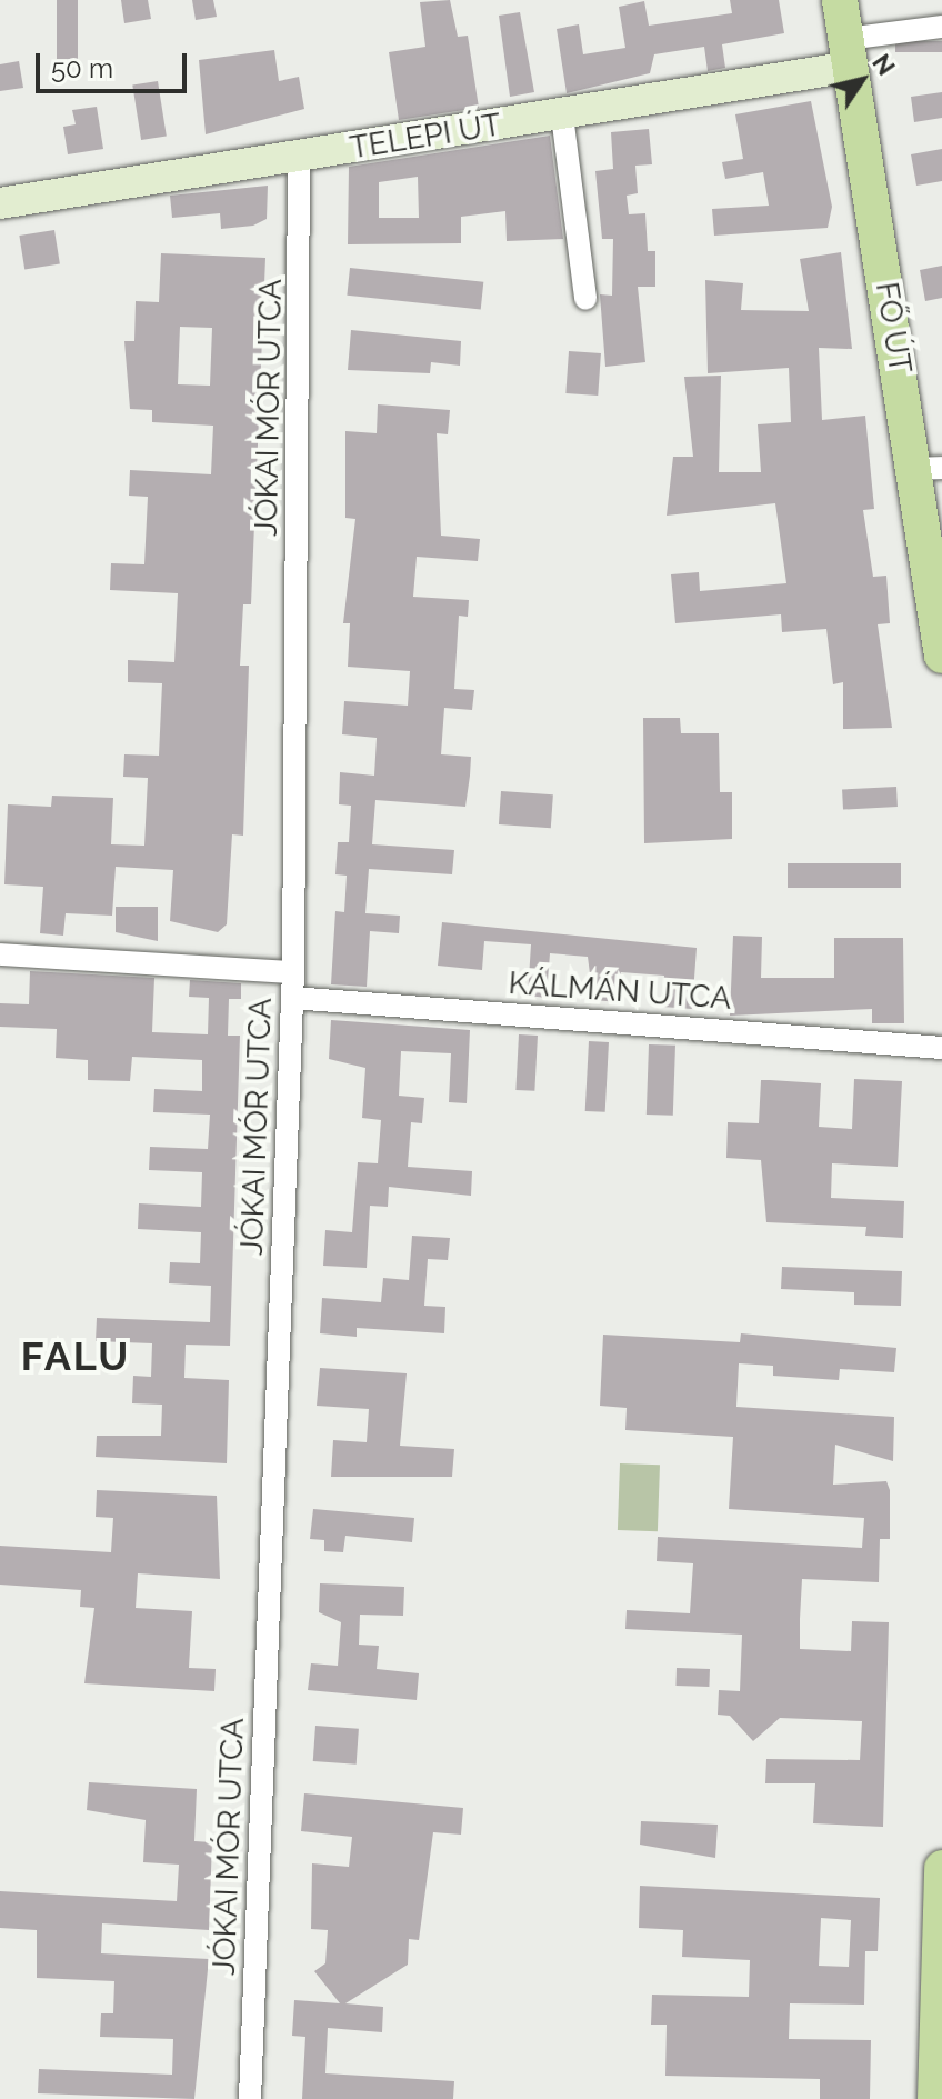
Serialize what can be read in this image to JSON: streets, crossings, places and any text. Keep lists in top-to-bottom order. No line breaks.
{"streets":{"main road":["TELEPI ÚT","FŐ ÚT"],"street":["JÓKAI MÓR UTCA","KÁLMÁN UTCA"]},"crossings":[["TELEPI ÚT","FŐ ÚT"],["TELEPI ÚT","JÓKAI MÓR UTCA"],["JÓKAI MÓR UTCA","KÁLMÁN UTCA"]],"districts":["FALU"],"scale_bar":"50 m","north":"top right"}
